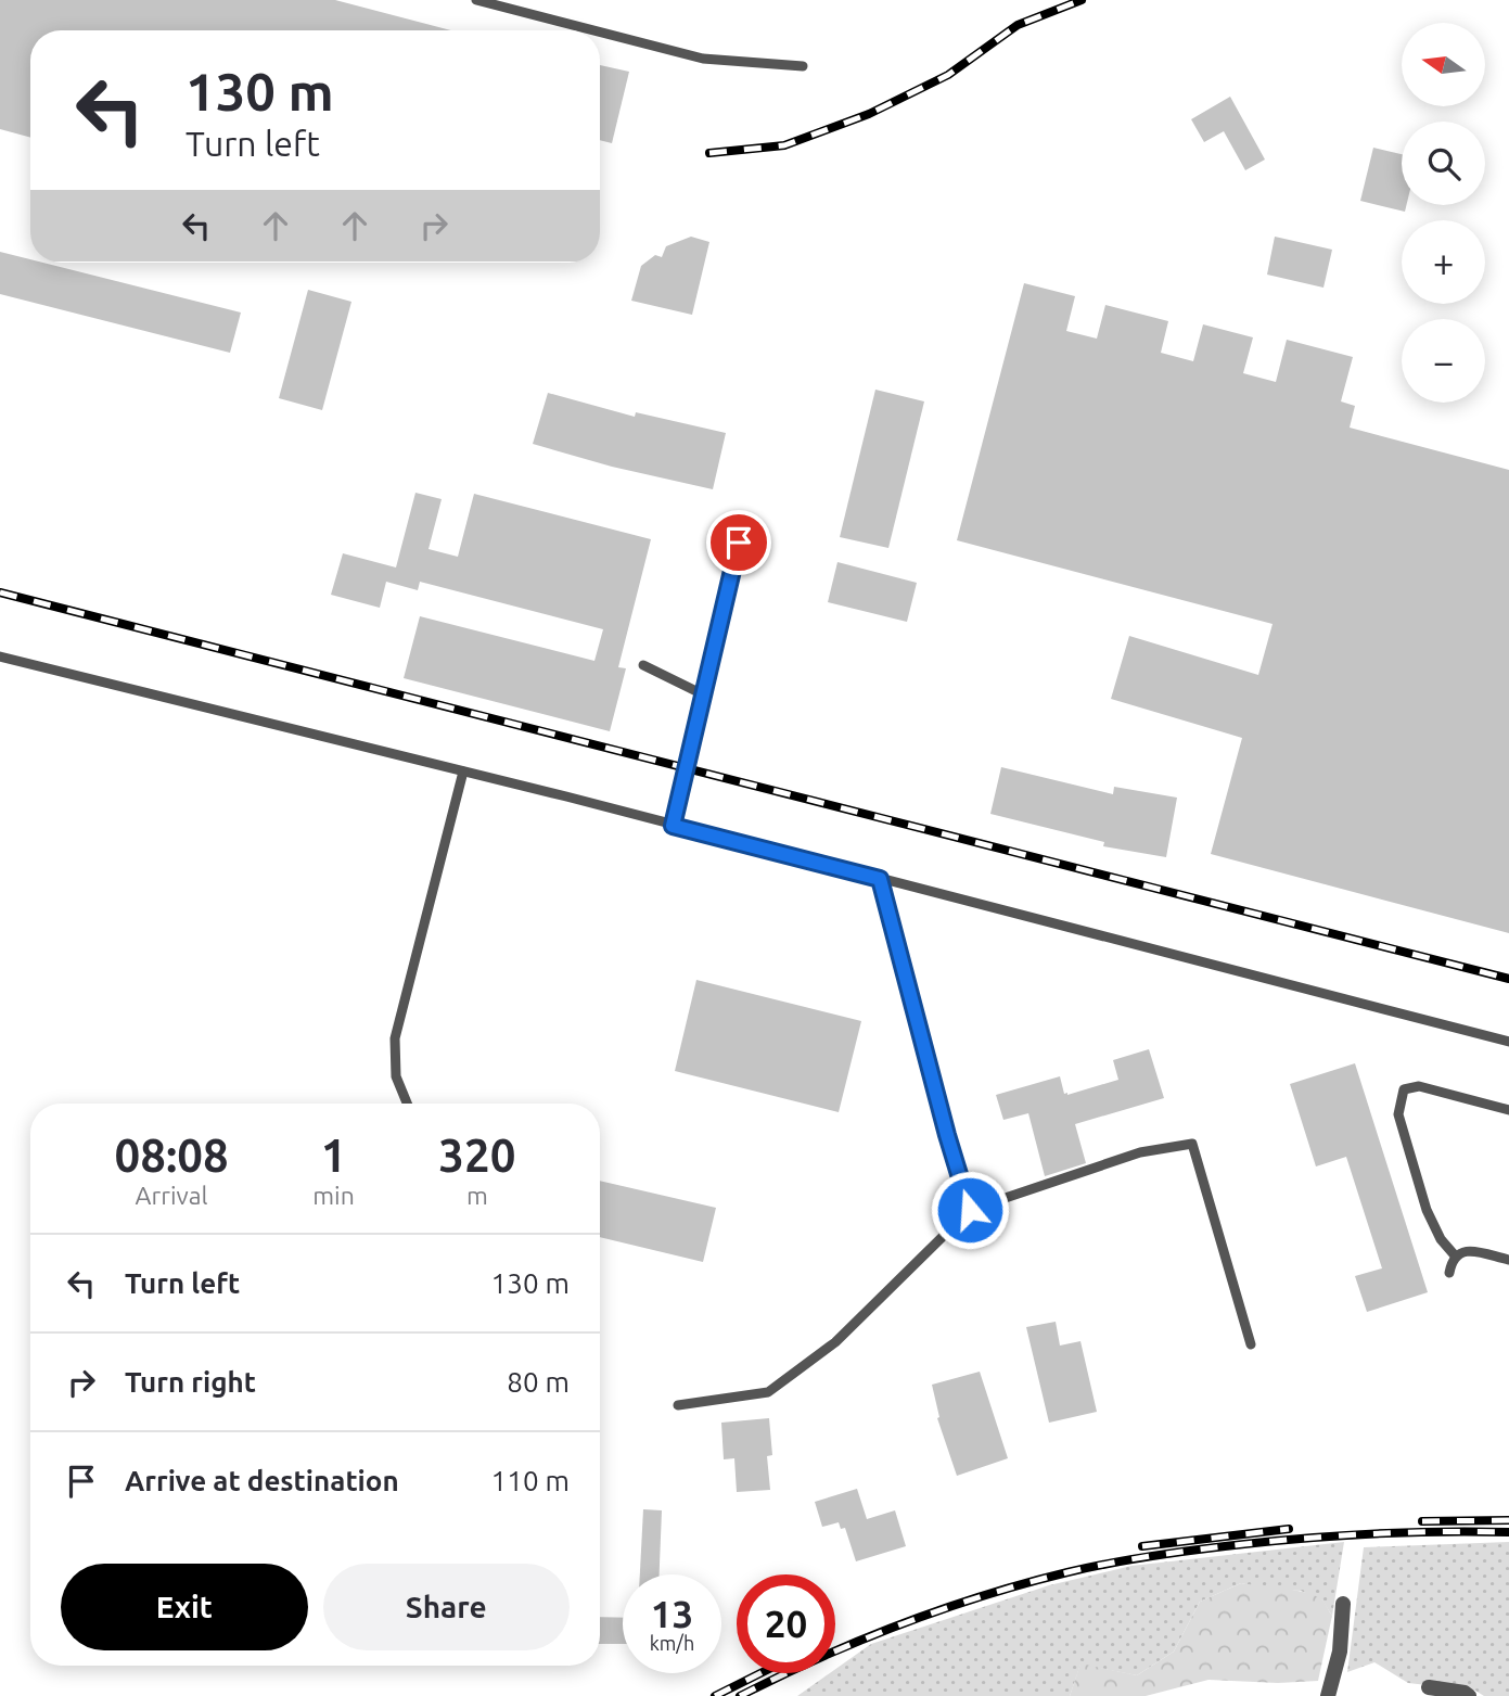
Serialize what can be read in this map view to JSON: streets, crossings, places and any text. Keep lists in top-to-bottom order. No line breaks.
{"north":"left","page":{"map_buttons":["+","−"],"turn":["130 m","Turn left"],"eta":["08:08","Arrival","1","min","320","m"],"list":[{"name":"Turn left","value":"130 m"},{"name":"Turn right","value":"80 m"},{"name":"Arrive at destination","value":"110 m"}],"buttons":["Exit","Share"],"speed":"13 km/h","limit":"20"}}
